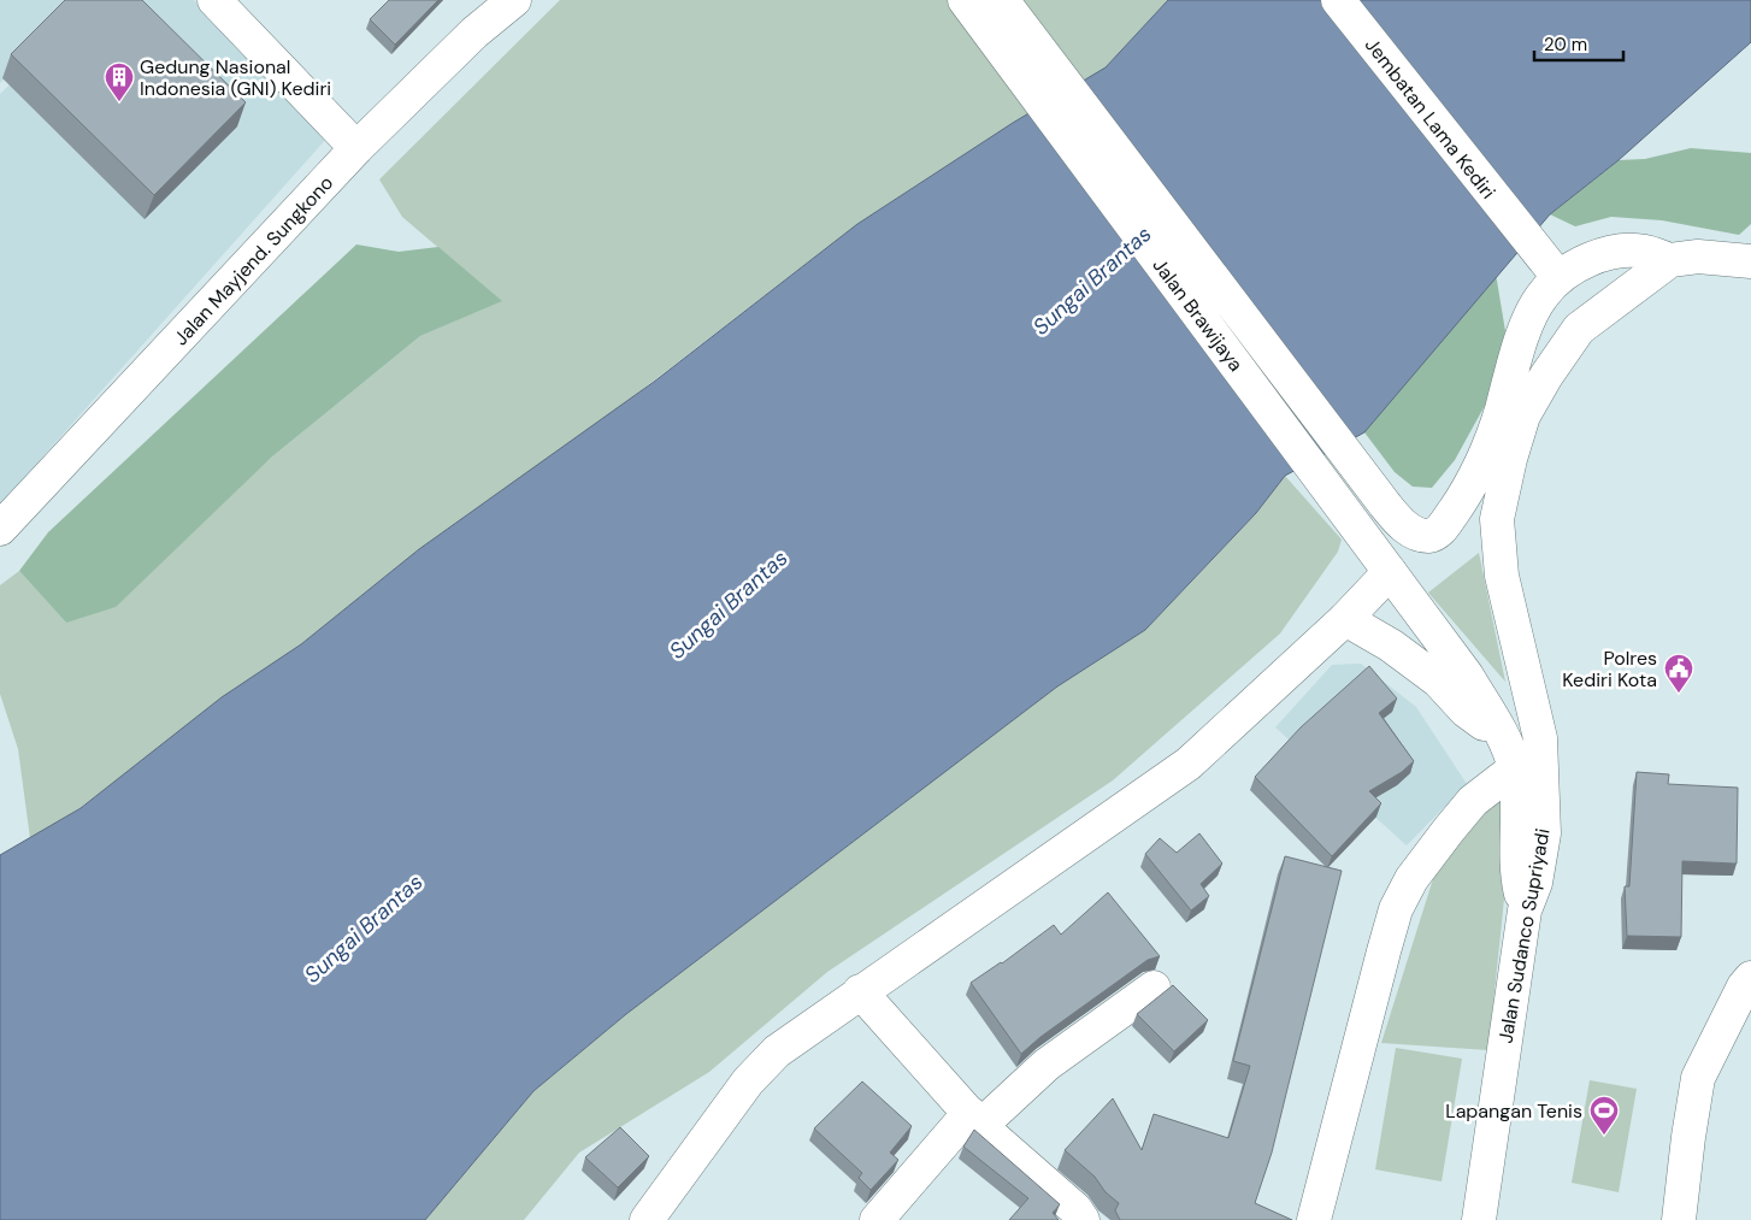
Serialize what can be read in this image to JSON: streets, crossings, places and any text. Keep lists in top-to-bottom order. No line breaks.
{"streets":{"main road":["Jembatan Lama Kediri","Jalan Mayjend. Sungkono","Jalan Brawijaya","Jalan Sudanco Supriyadi"]},"crossings":[["Jembatan Lama Kediri","Jalan Brawijaya"]],"water":["Sungai Brantas"],"places":{"building":["Gedung Nasional Indonesia (GNI) Kediri"],"public building":["Polres Kediri Kota"],"sports":["Lapangan Tenis"]},"scale_bar":"20 m"}
